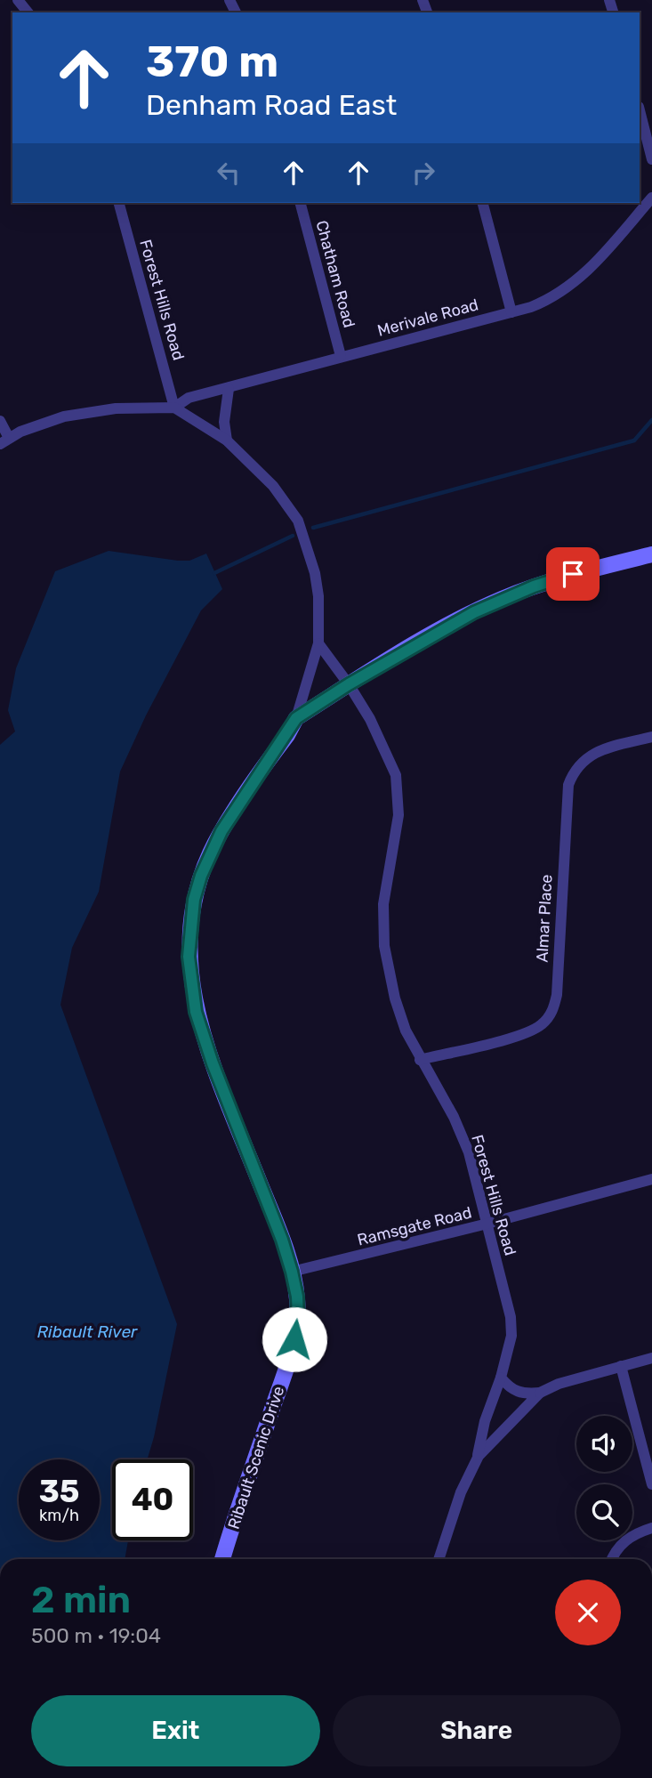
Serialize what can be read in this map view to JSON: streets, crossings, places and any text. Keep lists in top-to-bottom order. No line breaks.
{"streets":{"street":["Chatham Road","Forest Hills Road","Merivale Road","Almar Place","Ramsgate Road","Ribault Scenic Drive"]},"crossings":[["Chatham Road","Merivale Road"],["Forest Hills Road","Merivale Road"],["Forest Hills Road","Almar Place"],["Forest Hills Road","Ramsgate Road"],["Forest Hills Road","Ribault Scenic Drive"],["Ramsgate Road","Ribault Scenic Drive"]],"water":["Ribault River"],"page":{"turn":["370 m","Denham Road East"],"speed":"35 km/h","limit":"40","heading":["2 min","500 m · 19:04"],"buttons":["Exit","Share"]}}
